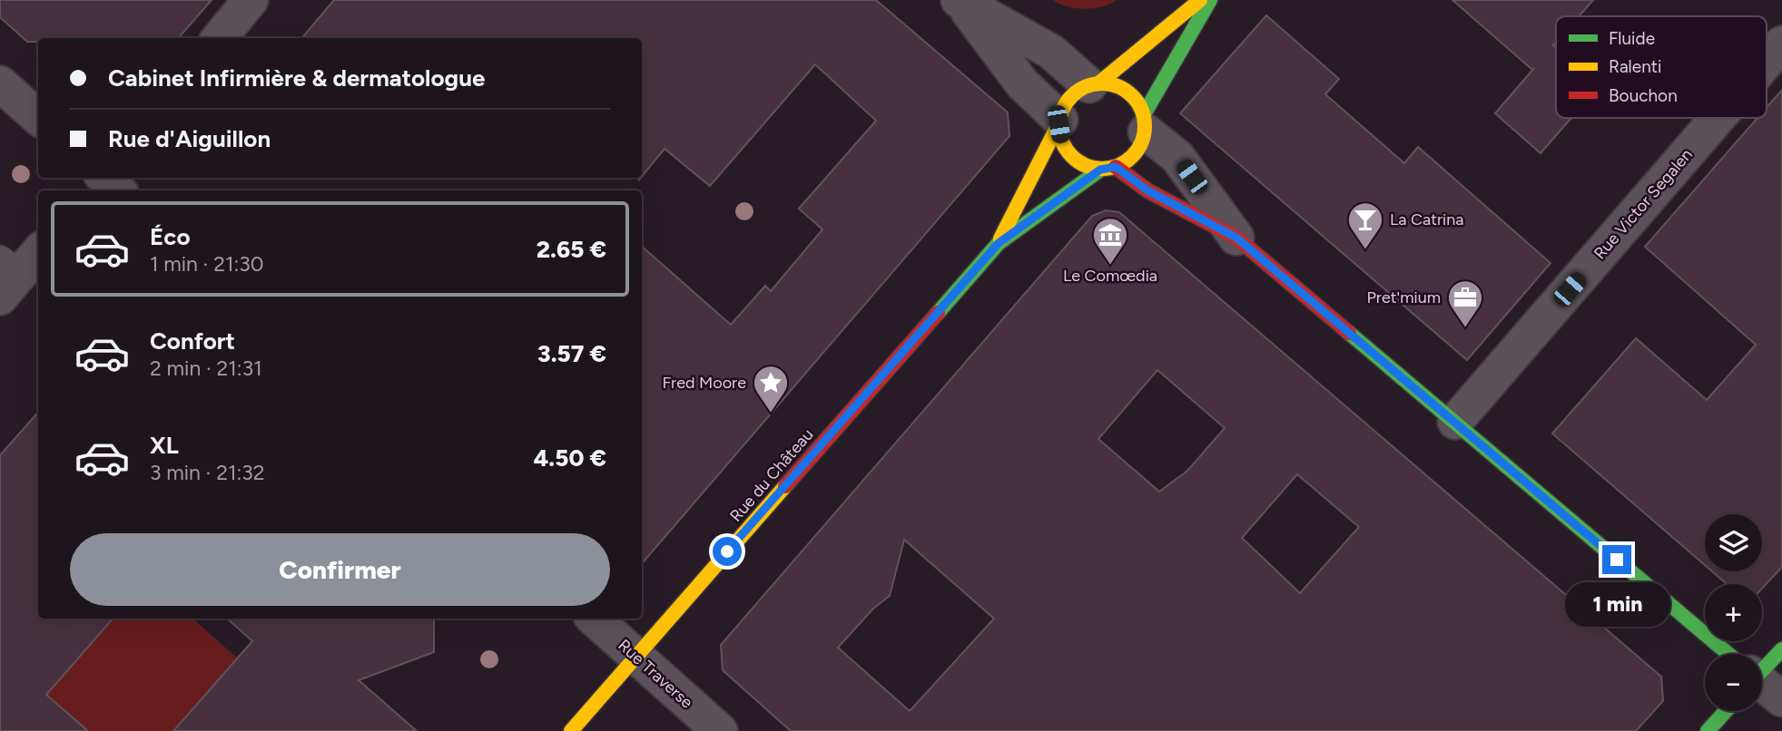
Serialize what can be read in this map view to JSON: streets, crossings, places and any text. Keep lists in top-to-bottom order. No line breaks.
{"streets":{"main road":["Rue du Château"],"street":["Rue Victor Segalen","Rue Traverse"]},"crossings":[["Rue du Château","Rue Traverse"]],"places":{"bar":["La Catrina"],"museum":["Le Comœdia"],"office":["Pret'mium"],"place":["Fred Moore"]},"legend":["Fluide","Ralenti","Bouchon"],"page":{"banner":["Cabinet Infirmière & dermatologue","Rue d'Aiguillon"],"list":[{"name":"Éco","note":"1 min · 21:30","value":"2.65 €"},{"name":"Confort","note":"2 min · 21:31","value":"3.57 €"},{"name":"XL","note":"3 min · 21:32","value":"4.50 €"}],"map_buttons":["+","−"],"buttons":"Confirmer","bubble":"1 min"}}
